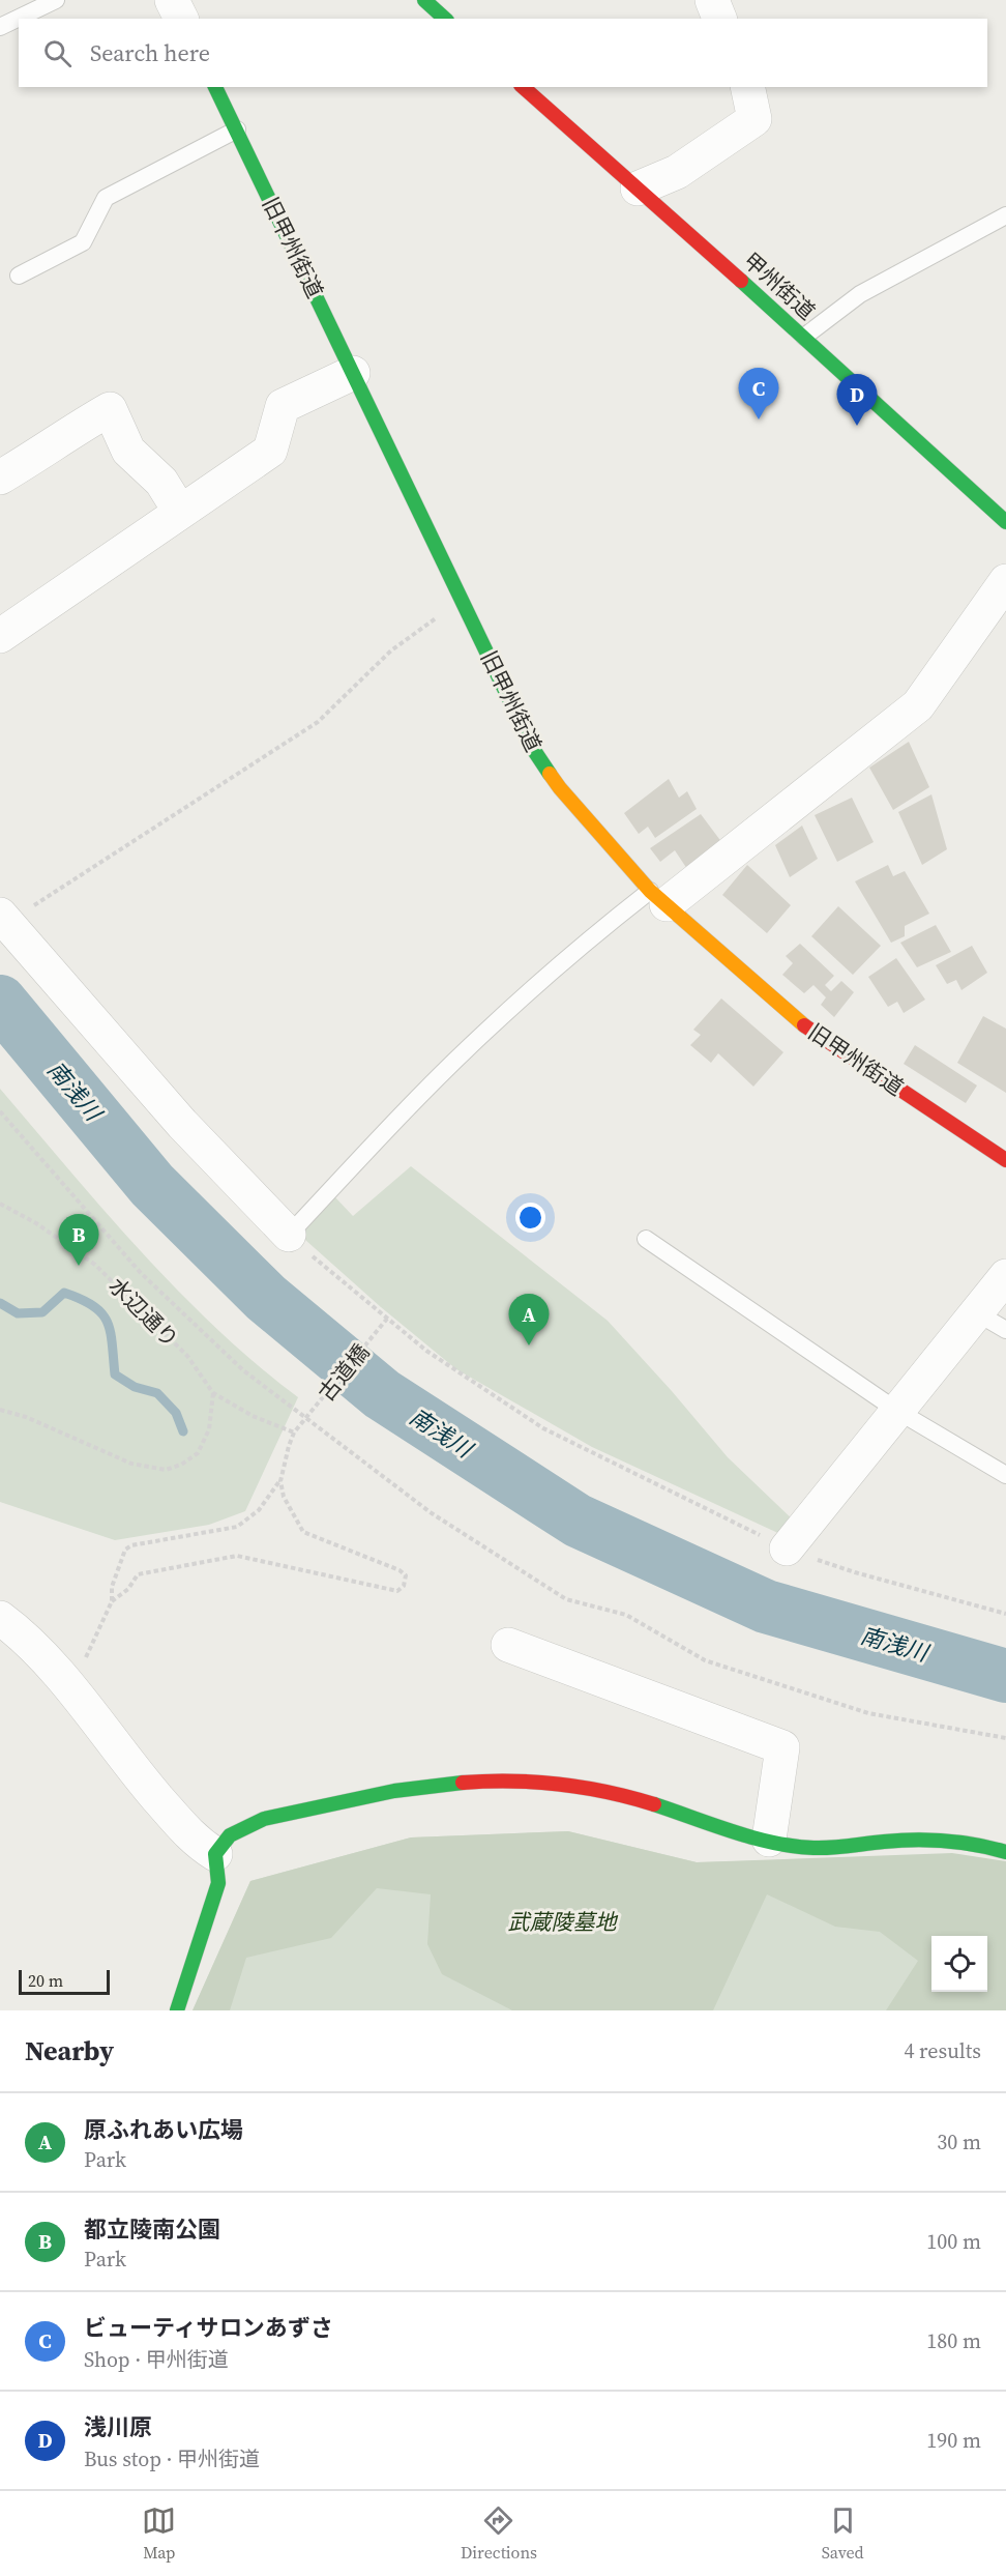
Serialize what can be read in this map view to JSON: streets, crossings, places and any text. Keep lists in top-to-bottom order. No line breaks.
{"streets":{"main road":["旧甲州街道","甲州街道"],"path":["水辺通り","古道橋"]},"water":["南浅川"],"parks":["武蔵陵墓地"],"scale_bar":"20 m","page":{"search":"Search here","pins":["C","D","B","A"],"scale":"20 m","heading":["Nearby","4 results"],"list":[{"mark":"A","name":"原ふれあい広場","note":"Park","value":"30 m"},{"mark":"B","name":"都立陵南公園","note":"Park","value":"100 m"},{"mark":"C","name":"ビューティサロンあずさ","note":"Shop · 甲州街道","value":"180 m"},{"mark":"D","name":"浅川原","note":"Bus stop · 甲州街道","value":"190 m"}],"nav":["Map","Directions","Saved"]}}
